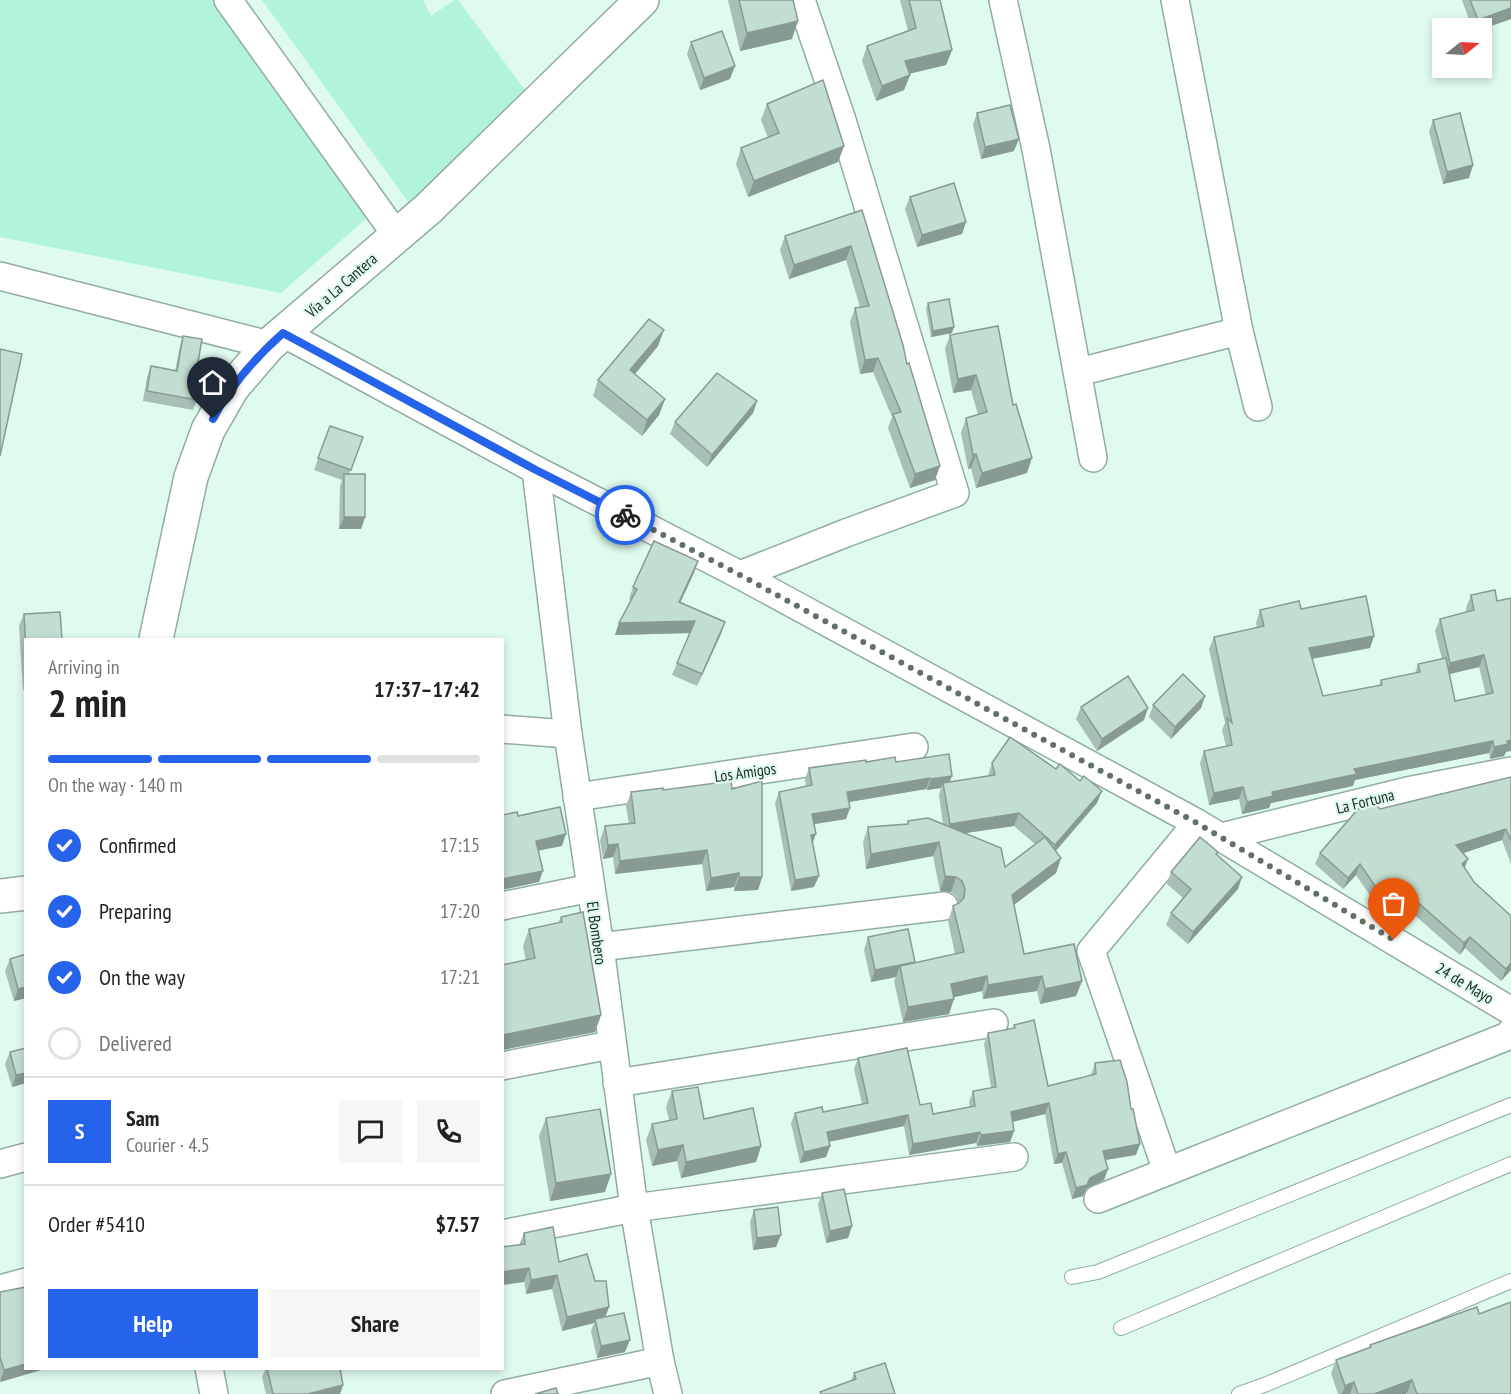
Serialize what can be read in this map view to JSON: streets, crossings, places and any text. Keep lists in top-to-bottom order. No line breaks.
{"streets":{"main road":["Vía a La Cantera"],"street":["Los Amigos","La Fortuna","El Bombero","24 de Mayo"]},"crossings":[["Vía a La Cantera","24 de Mayo"],["Los Amigos","El Bombero"],["La Fortuna","24 de Mayo"],["El Bombero","24 de Mayo"]],"north":"right","page":{"heading":["2 min","Arriving in","17:37–17:42"],"panel":["Sam","Courier · 4.5","Order #5410","$7.57"],"bar":"On the way · 140 m","list":[["Confirmed","17:15"],["Preparing","17:20"],["On the way","17:21"],"Delivered"],"round":"S","buttons":["Help","Share"]}}
